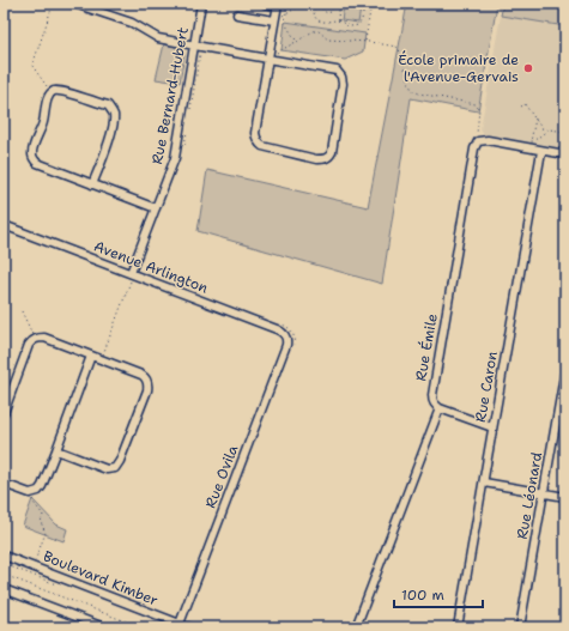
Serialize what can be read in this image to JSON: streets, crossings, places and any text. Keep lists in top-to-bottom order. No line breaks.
{"streets":{"street":["Rue Bernard-Hubert","Avenue Arlington","Rue Émile","Rue Caron","Rue Ovila","Rue Léonard","Boulevard Kimber"]},"crossings":[["Rue Bernard-Hubert","Avenue Arlington"],["Avenue Arlington","Rue Ovila"],["Rue Ovila","Boulevard Kimber"]],"places":["École primaire de l'Avenue-Gervais"],"scale_bar":"100 m"}
